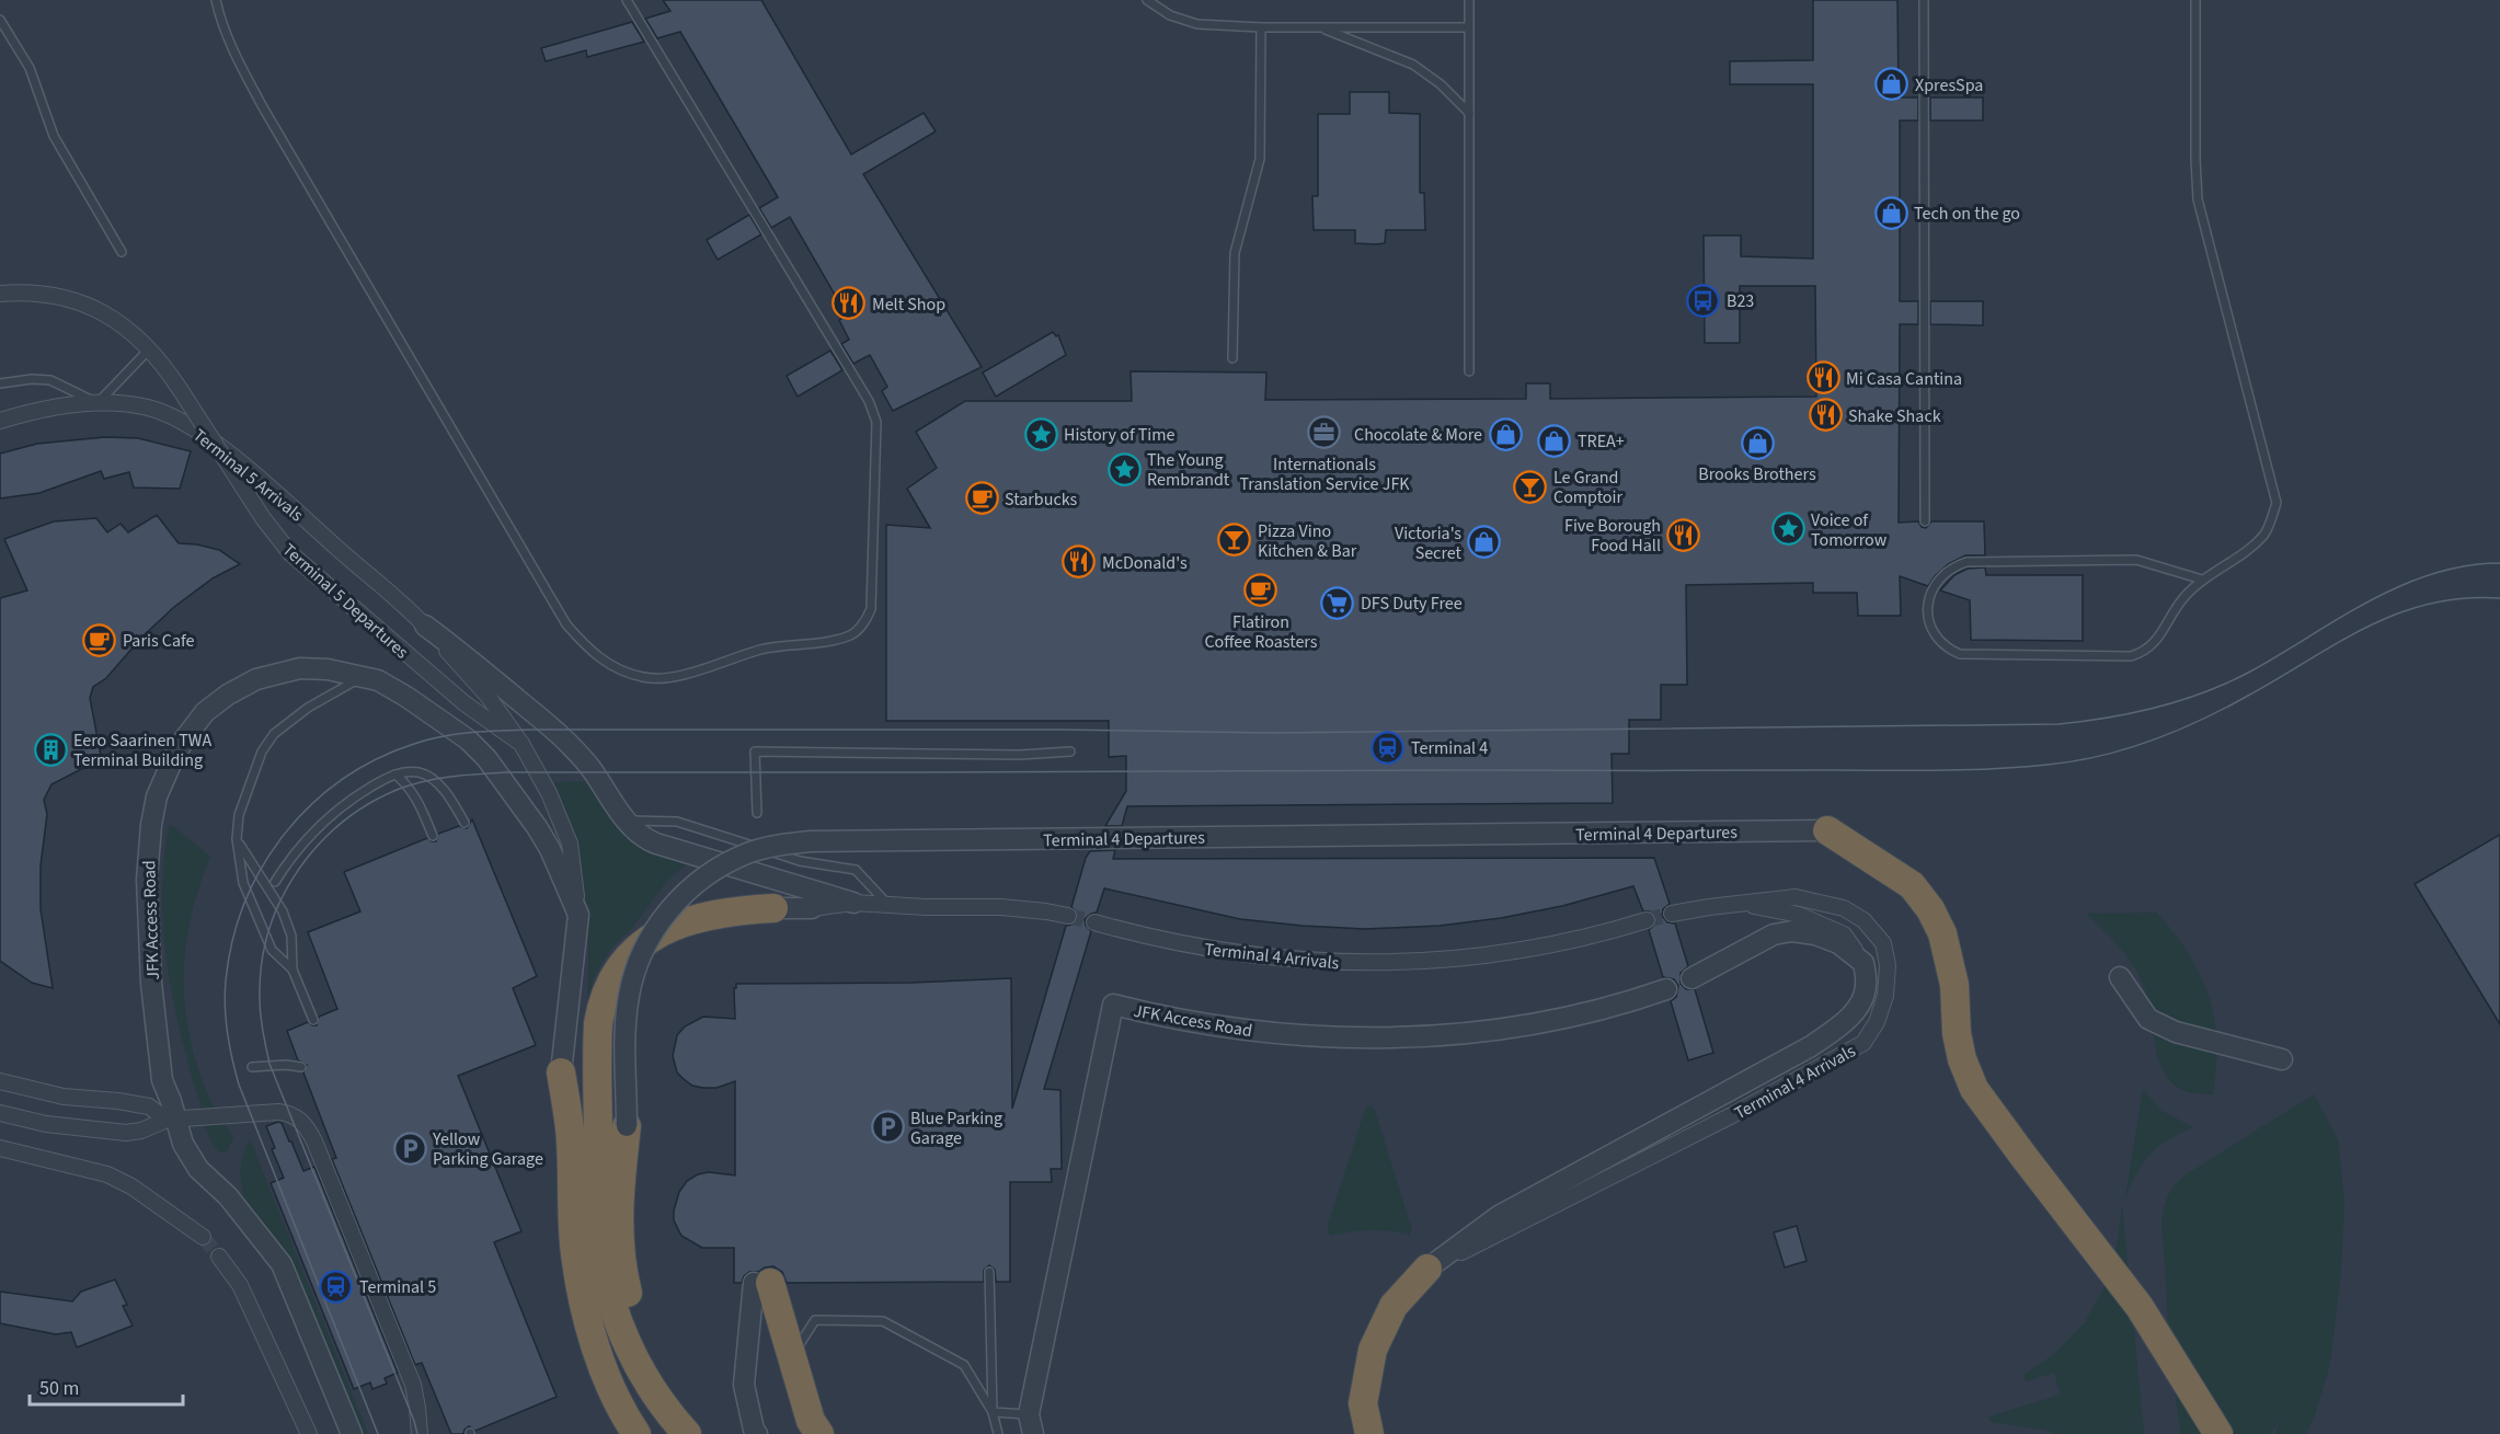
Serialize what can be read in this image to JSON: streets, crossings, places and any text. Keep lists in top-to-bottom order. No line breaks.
{"streets":{"street":["Terminal 5 Arrivals","Terminal 5 Departures","Terminal 4 Departures","JFK Access Road","Terminal 4 Arrivals"]},"crossings":[["Terminal 5 Arrivals","Terminal 5 Departures"],["Terminal 5 Departures","JFK Access Road"]],"places":{"shop":["XpresSpa","Tech on the go","Chocolate & More","TREA+","Brooks Brothers","Victoria's Secret"],"bus stop":["B23"],"restaurant":["Melt Shop","Mi Casa Cantina","Shake Shack","Five Borough Food Hall","McDonald's"],"office":["Internationals Translation Service JFK"],"place":["History of Time","The Young Rembrandt","Voice of Tomorrow"],"bar":["Le Grand Comptoir","Pizza Vino Kitchen & Bar"],"cafe":["Starbucks","Flatiron Coffee Roasters","Paris Cafe"],"supermarket":["DFS Duty Free"],"station":["Terminal 4","Terminal 5"],"building":["Eero Saarinen TWA Terminal Building"],"parking":["Blue Parking Garage","Yellow Parking Garage"]},"scale_bar":"50 m"}
